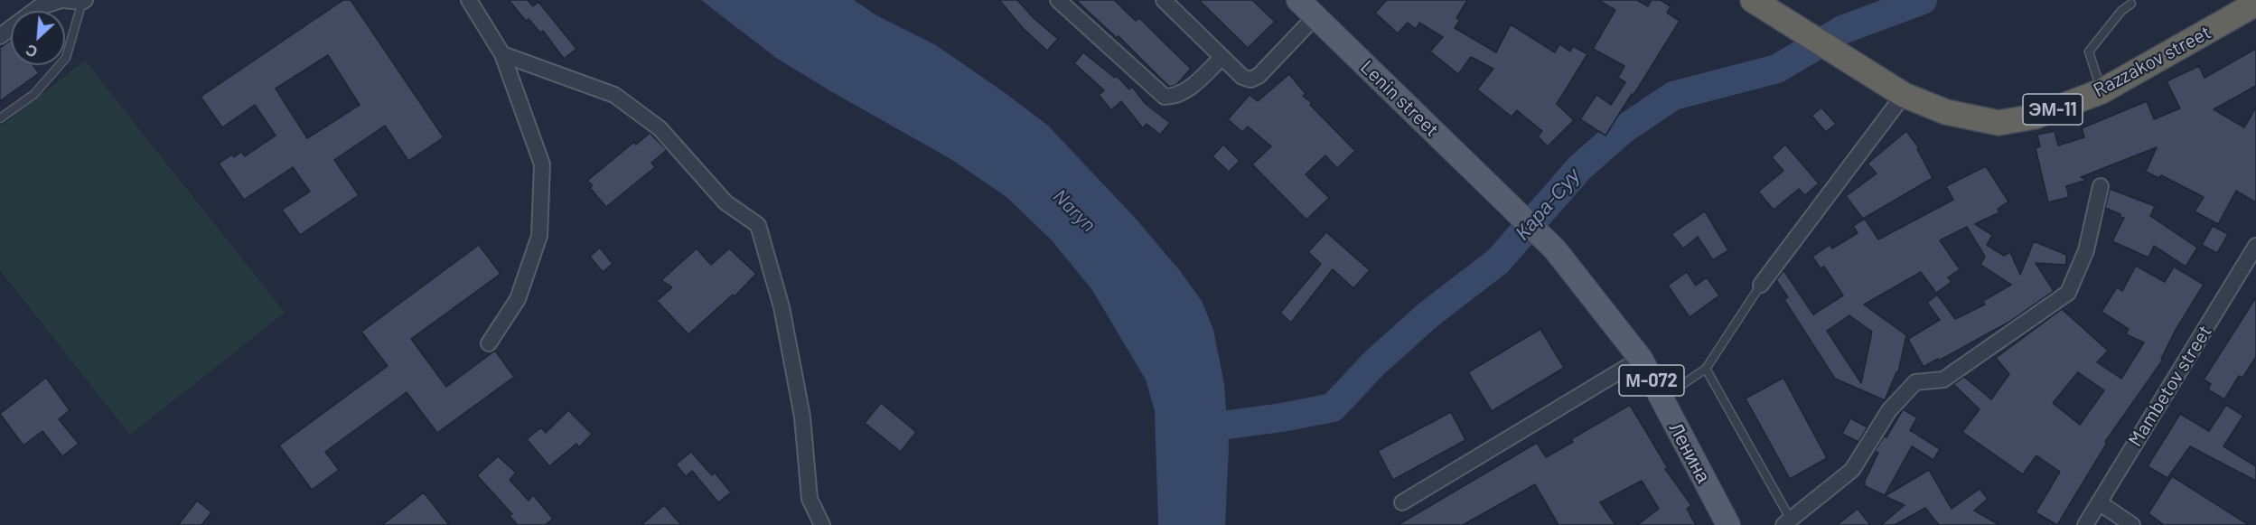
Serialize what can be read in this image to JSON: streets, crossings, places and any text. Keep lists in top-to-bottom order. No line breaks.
{"streets":{"highway":["Razzakov street","ЭМ-11"],"main road":["Lenin street","М-072","Ленина"],"street":["Mambetov street"]},"crossings":[["Lenin street","Ленина"]],"water":["Кара-Суу","Naryn"],"north":"bottom left"}
